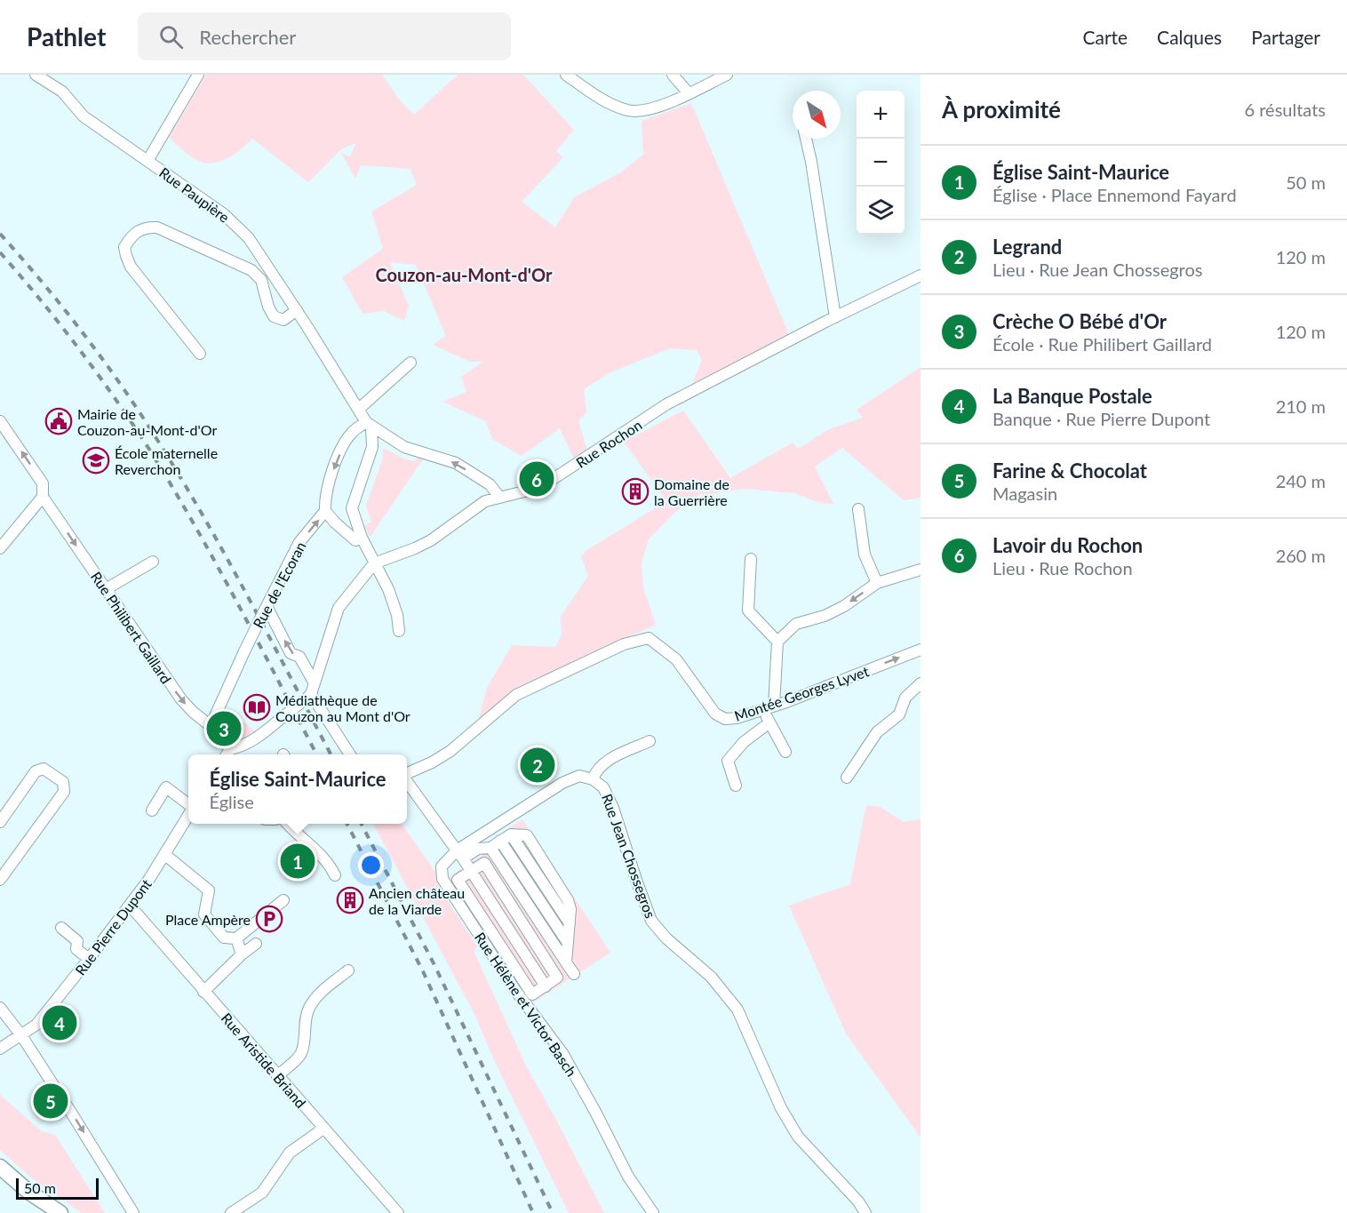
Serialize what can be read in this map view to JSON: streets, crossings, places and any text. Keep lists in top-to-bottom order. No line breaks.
{"streets":{"street":["Rue Paupière","Rue Rochon","Rue de l'Ecoran","Rue Philibert Gaillard","Montée Georges Lyvet","Rue Jean Chossegros","Rue Pierre Dupont","Rue Hélène et Victor Basch","Rue Aristide Briand"]},"crossings":[["Rue de l'Ecoran","Rue Philibert Gaillard"],["Rue Jean Chossegros","Rue Hélène et Victor Basch"],["Rue Pierre Dupont","Rue Aristide Briand"]],"districts":["Couzon-au-Mont-d'Or"],"places":{"public building":["Mairie de Couzon-au-Mont-d'Or"],"school or university":["École maternelle Reverchon"],"building":["Domaine de la Guerrière","Ancien château de la Viarde"],"library":["Médiathèque de Couzon au Mont d'Or"],"parking":["Place Ampère"]},"scale_bar":"50 m","north":"bottom right","page":{"header":"Pathlet","search":"Rechercher","nav":["Carte","Calques","Partager"],"heading":["À proximité","6 résultats"],"map_buttons":["+","−"],"list":[{"mark":"1","name":"Église Saint-Maurice","note":"Église · Place Ennemond Fayard","value":"50 m"},{"mark":"2","name":"Legrand","note":"Lieu · Rue Jean Chossegros","value":"120 m"},{"mark":"3","name":"Crèche O Bébé d'Or","note":"École · Rue Philibert Gaillard","value":"120 m"},{"mark":"4","name":"La Banque Postale","note":"Banque · Rue Pierre Dupont","value":"210 m"},{"mark":"5","name":"Farine & Chocolat","note":"Magasin","value":"240 m"},{"mark":"6","name":"Lavoir du Rochon","note":"Lieu · Rue Rochon","value":"260 m"}],"pins":["6","3","2","1","4","5"],"popup":["Église Saint-Maurice","Église"],"scale":"50 m"}}
